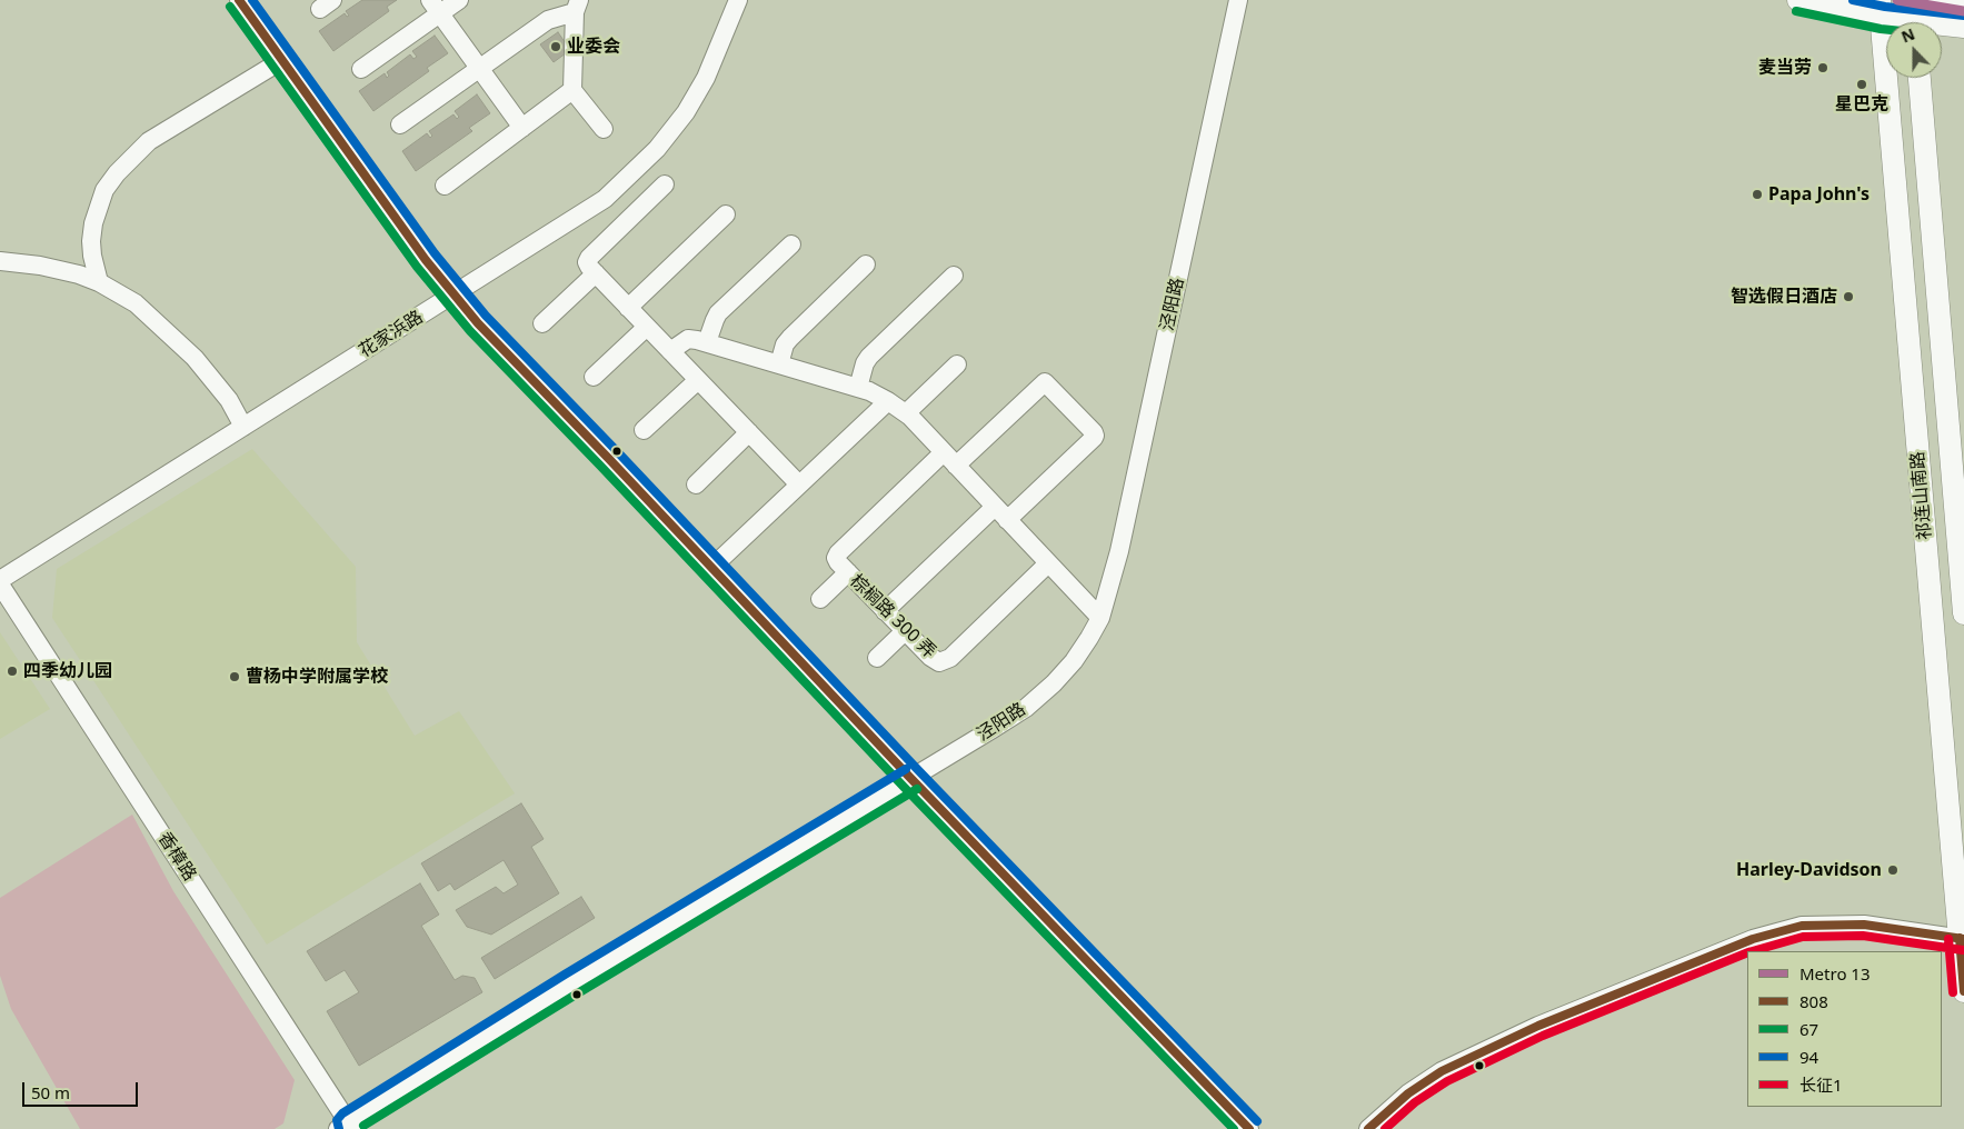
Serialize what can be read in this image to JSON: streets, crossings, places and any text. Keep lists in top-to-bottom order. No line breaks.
{"streets":{"main road":["祁连山南路"],"street":["泾阳路","花家浜路","棕榈路 300 弄","香樟路"]},"crossings":[["泾阳路","香樟路"]],"places":["业委会","麦当劳","星巴克","Papa John's","智选假日酒店","四季幼儿园","曹杨中学附属学校","Harley-Davidson"],"lines":["metro line 13","transit line 808","transit line 94","transit line 67","transit line 长征1"],"legend":["Metro 13","808","67","94","长征1"],"scale_bar":"50 m","north":"top"}
